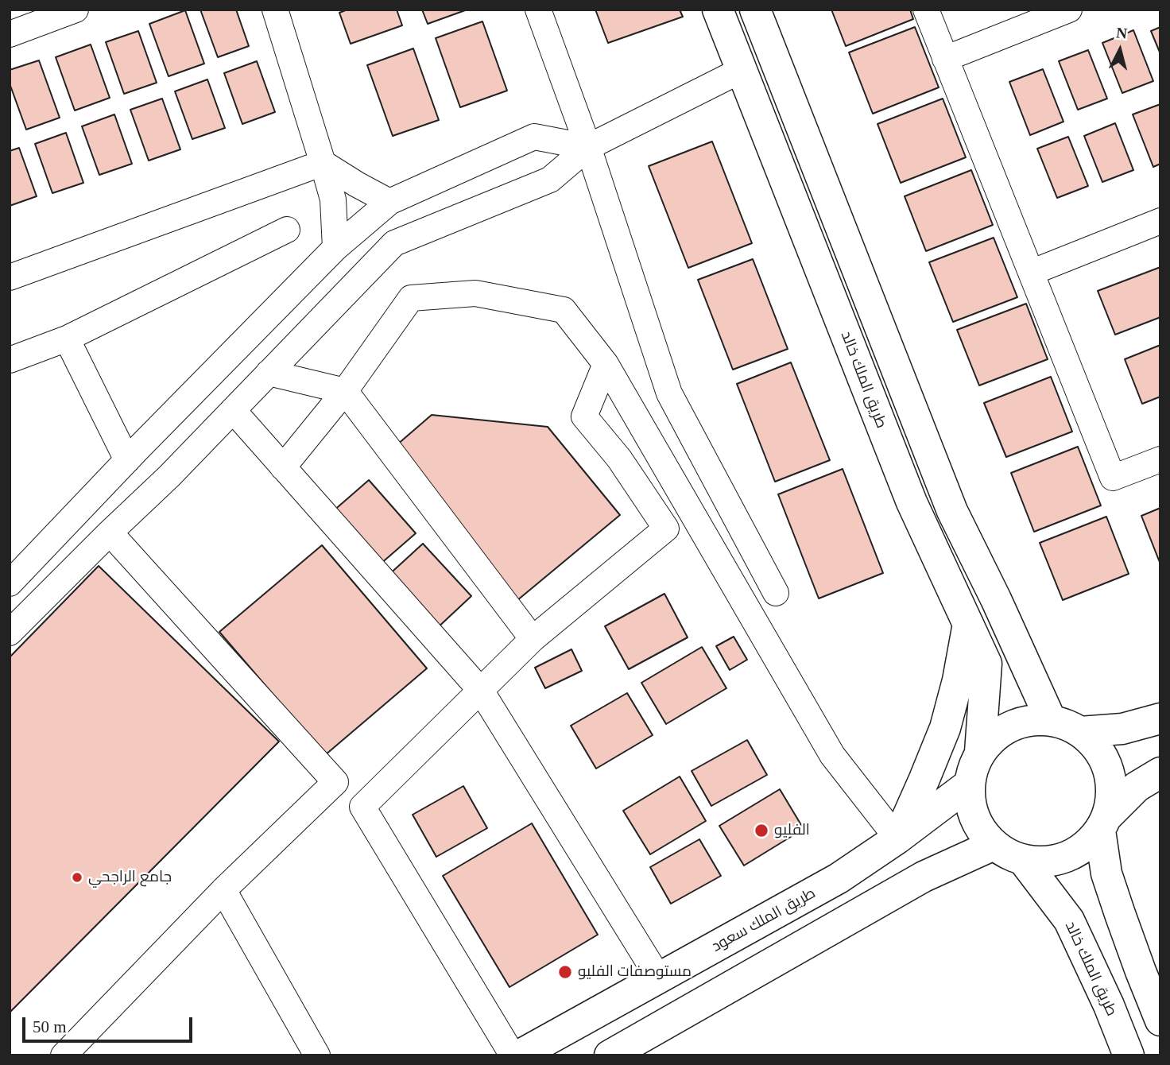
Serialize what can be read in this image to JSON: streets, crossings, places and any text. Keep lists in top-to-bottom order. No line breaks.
{"streets":{"main road":["طريق الملك خالد","طريق الملك سعود"]},"crossings":[["طريق الملك خالد","طريق الملك سعود"]],"places":["الفليو","جامع الراجحي","مستوصفات الفليو"],"scale_bar":"50 m","north":"top"}
